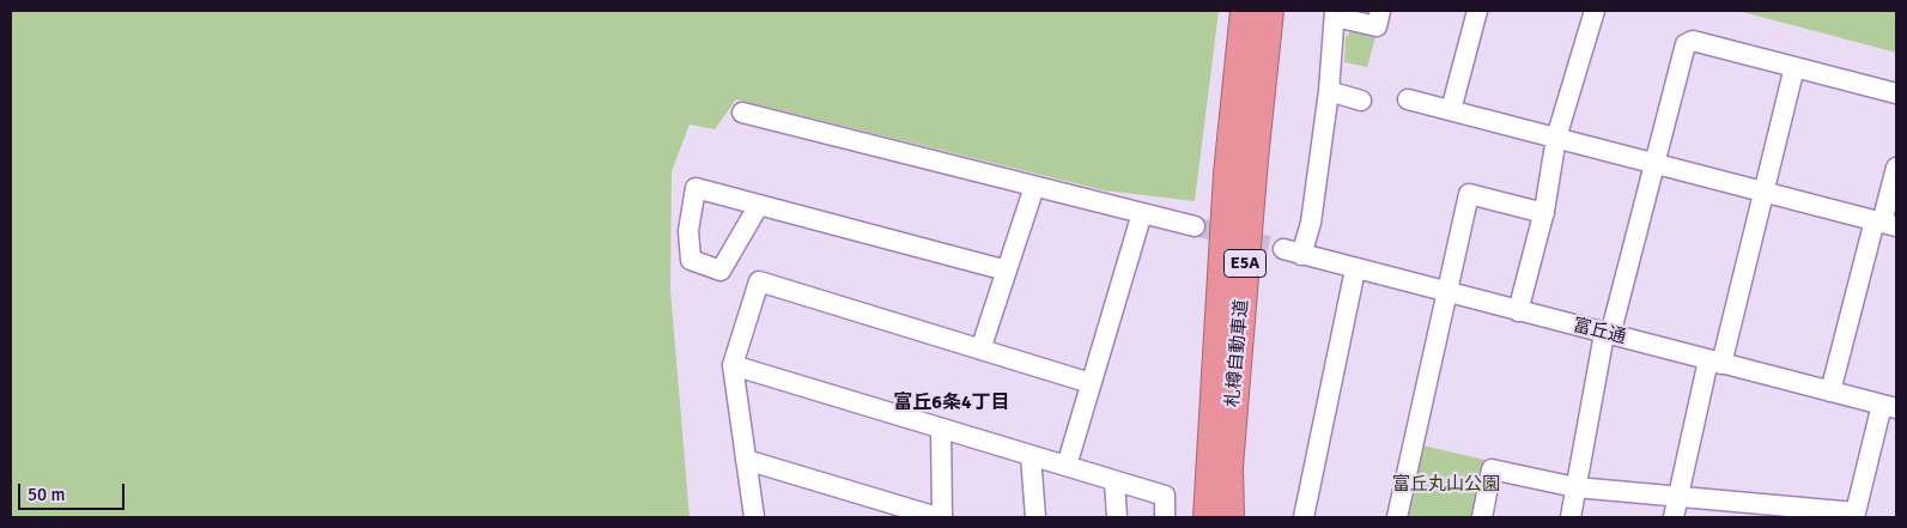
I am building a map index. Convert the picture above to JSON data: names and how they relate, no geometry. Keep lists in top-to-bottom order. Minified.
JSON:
{"streets":{"highway":["E5A","札樽自動車道"],"street":["富丘通"]},"districts":["富丘6条4丁目"],"parks":["富丘丸山公園"],"scale_bar":"50 m"}
